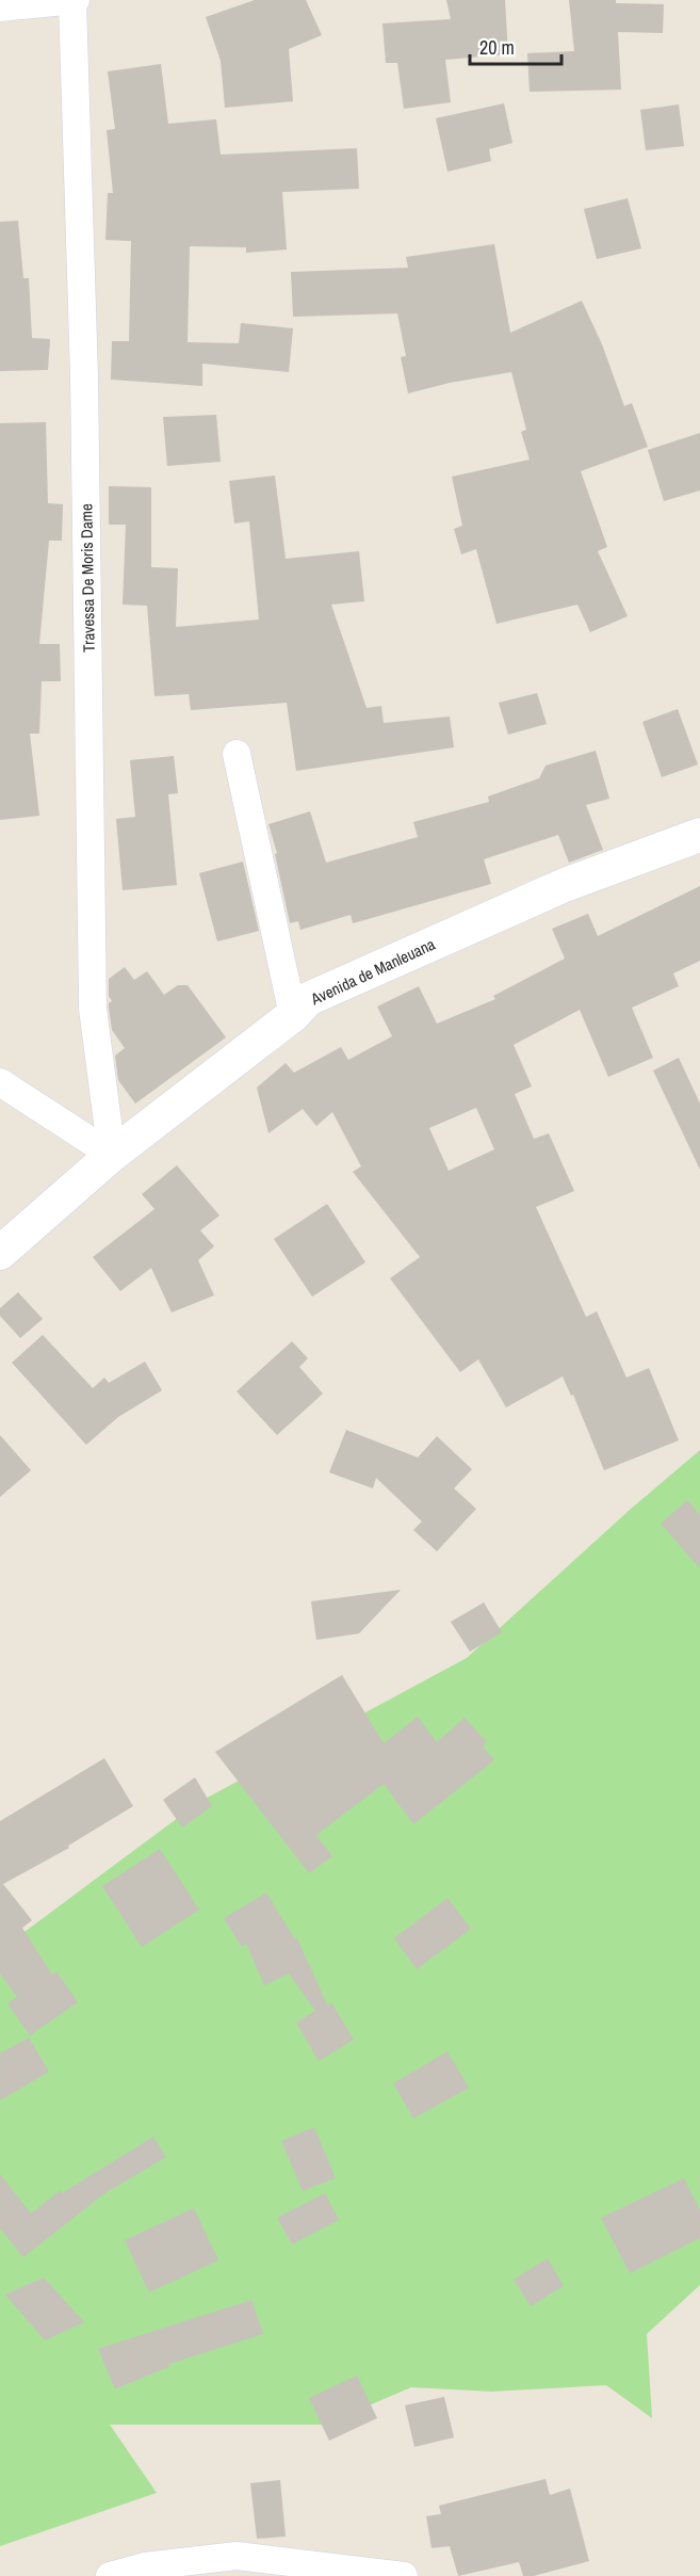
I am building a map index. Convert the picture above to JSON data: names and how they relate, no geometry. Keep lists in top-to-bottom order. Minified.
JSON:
{"streets":{"street":["Travessa De Moris Dame","Avenida de Manleuana"]},"crossings":[["Travessa De Moris Dame","Avenida de Manleuana"]],"scale_bar":"20 m"}
